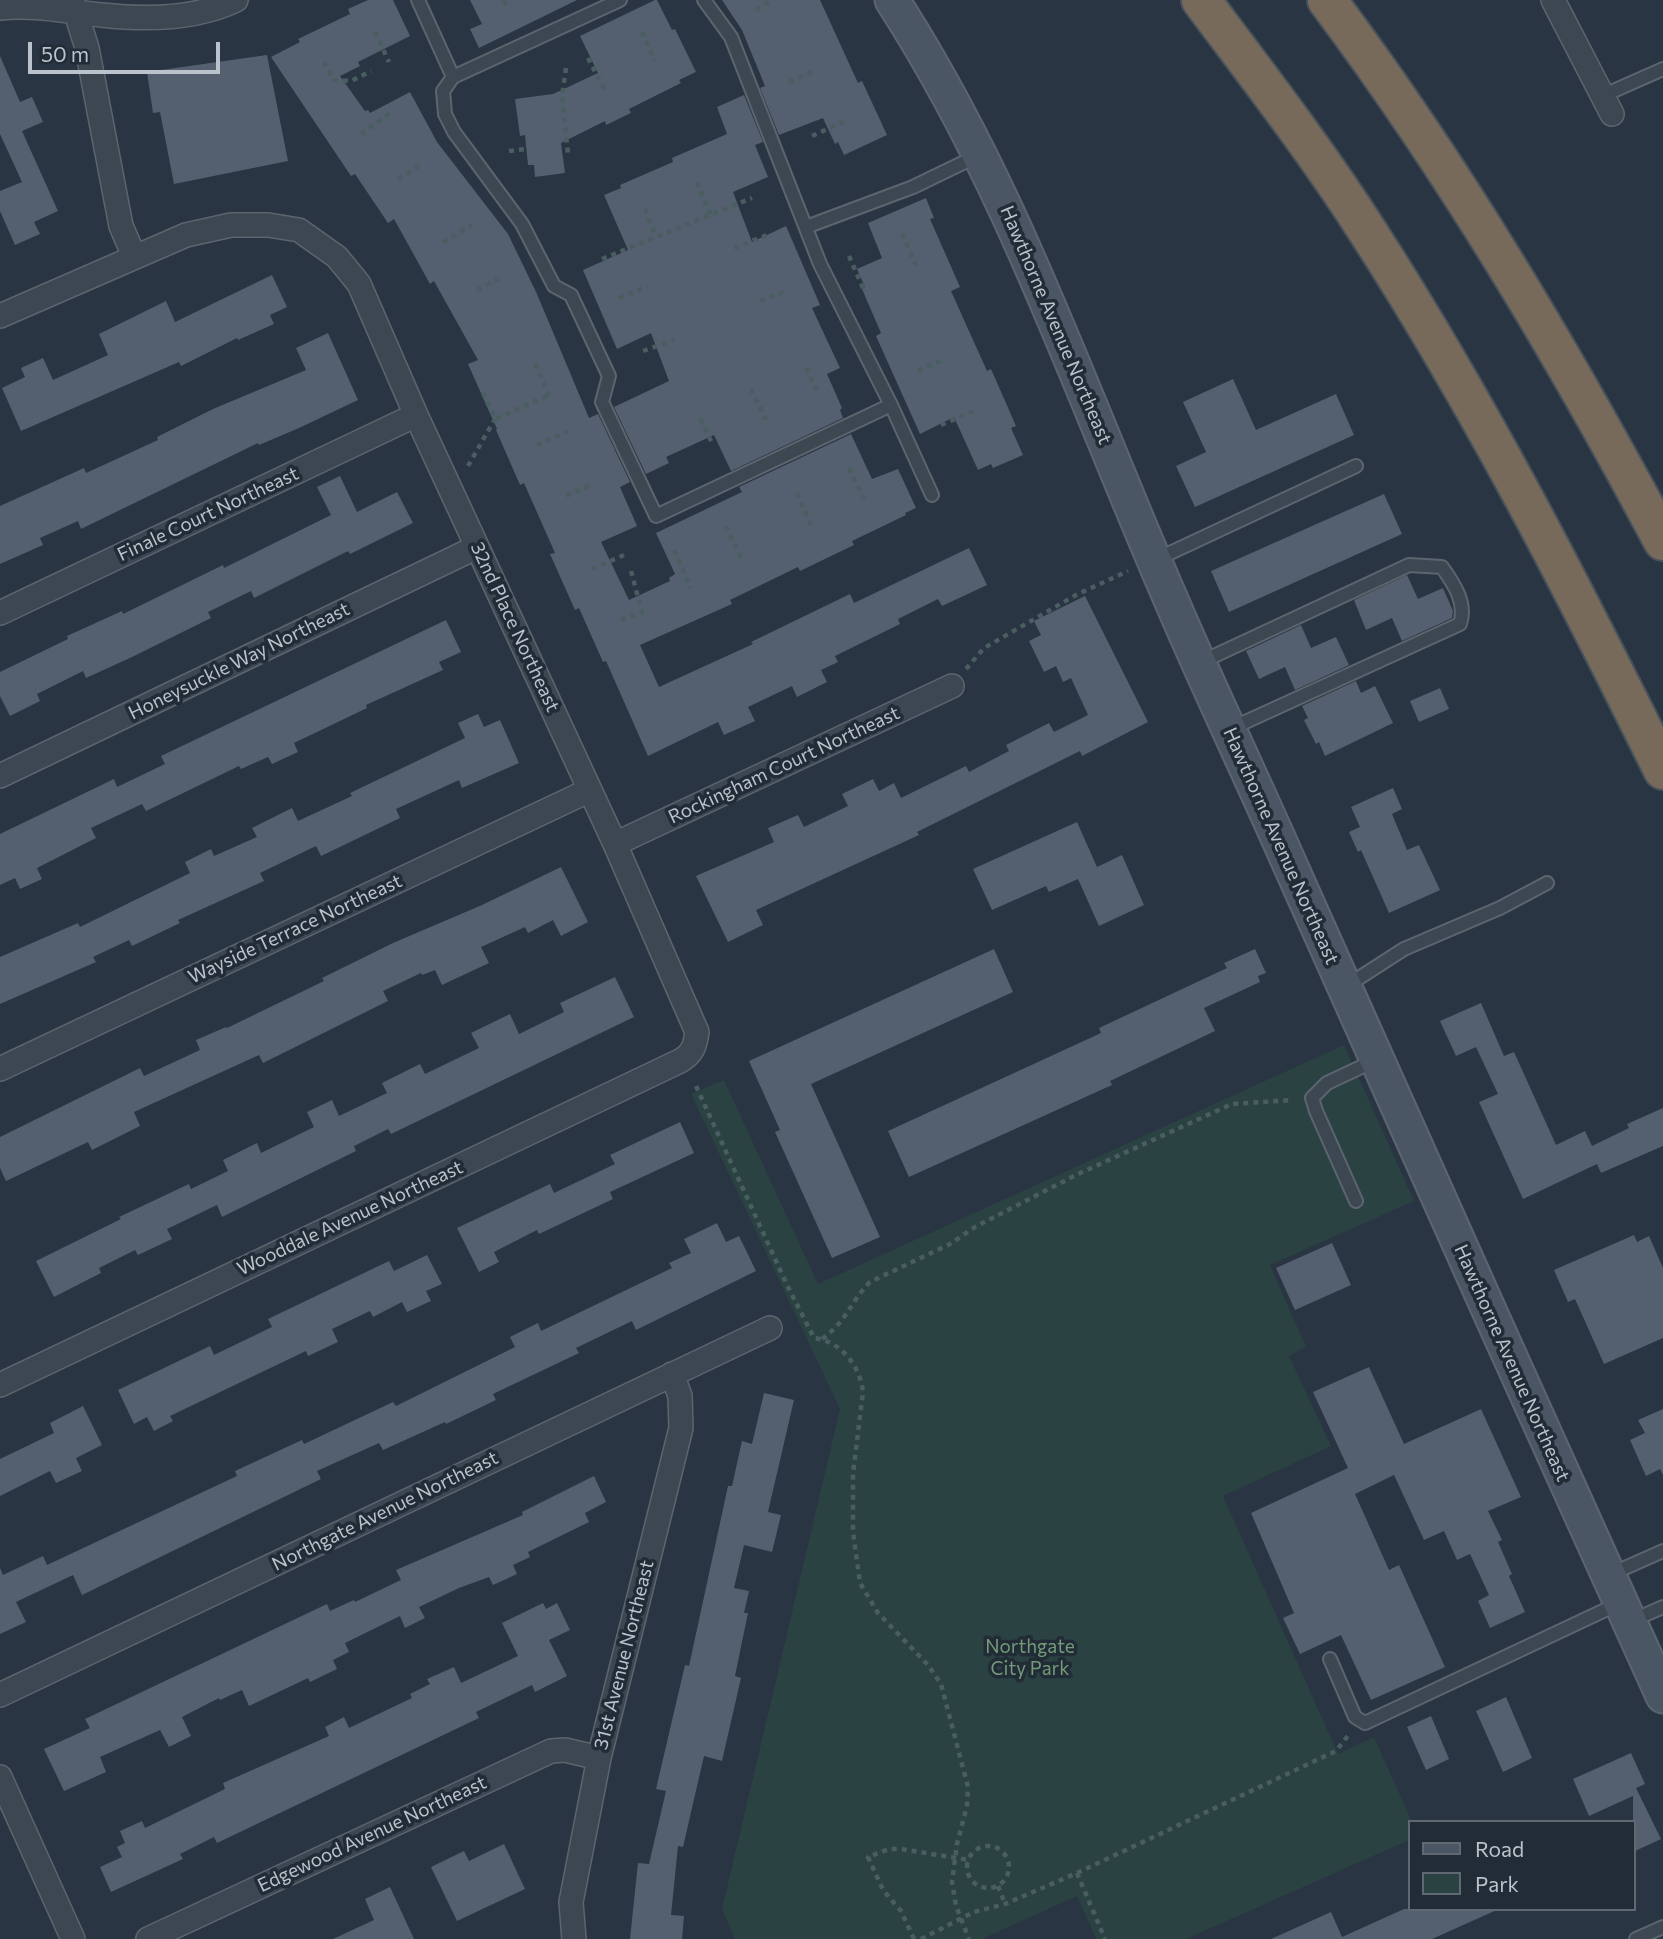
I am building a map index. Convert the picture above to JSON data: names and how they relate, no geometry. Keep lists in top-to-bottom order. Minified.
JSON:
{"streets":{"main road":["Hawthorne Avenue Northeast"],"street":["Finale Court Northeast","32nd Place Northeast","Honeysuckle Way Northeast","Rockingham Court Northeast","Wayside Terrace Northeast","Wooddale Avenue Northeast","Northgate Avenue Northeast","31st Avenue Northeast","Edgewood Avenue Northeast"]},"crossings":[["Finale Court Northeast","32nd Place Northeast"],["32nd Place Northeast","Honeysuckle Way Northeast"],["32nd Place Northeast","Rockingham Court Northeast"],["32nd Place Northeast","Wayside Terrace Northeast"],["32nd Place Northeast","Wooddale Avenue Northeast"],["Northgate Avenue Northeast","31st Avenue Northeast"],["31st Avenue Northeast","Edgewood Avenue Northeast"]],"parks":["Northgate City Park"],"legend":["Road","Park"],"scale_bar":"50 m"}
